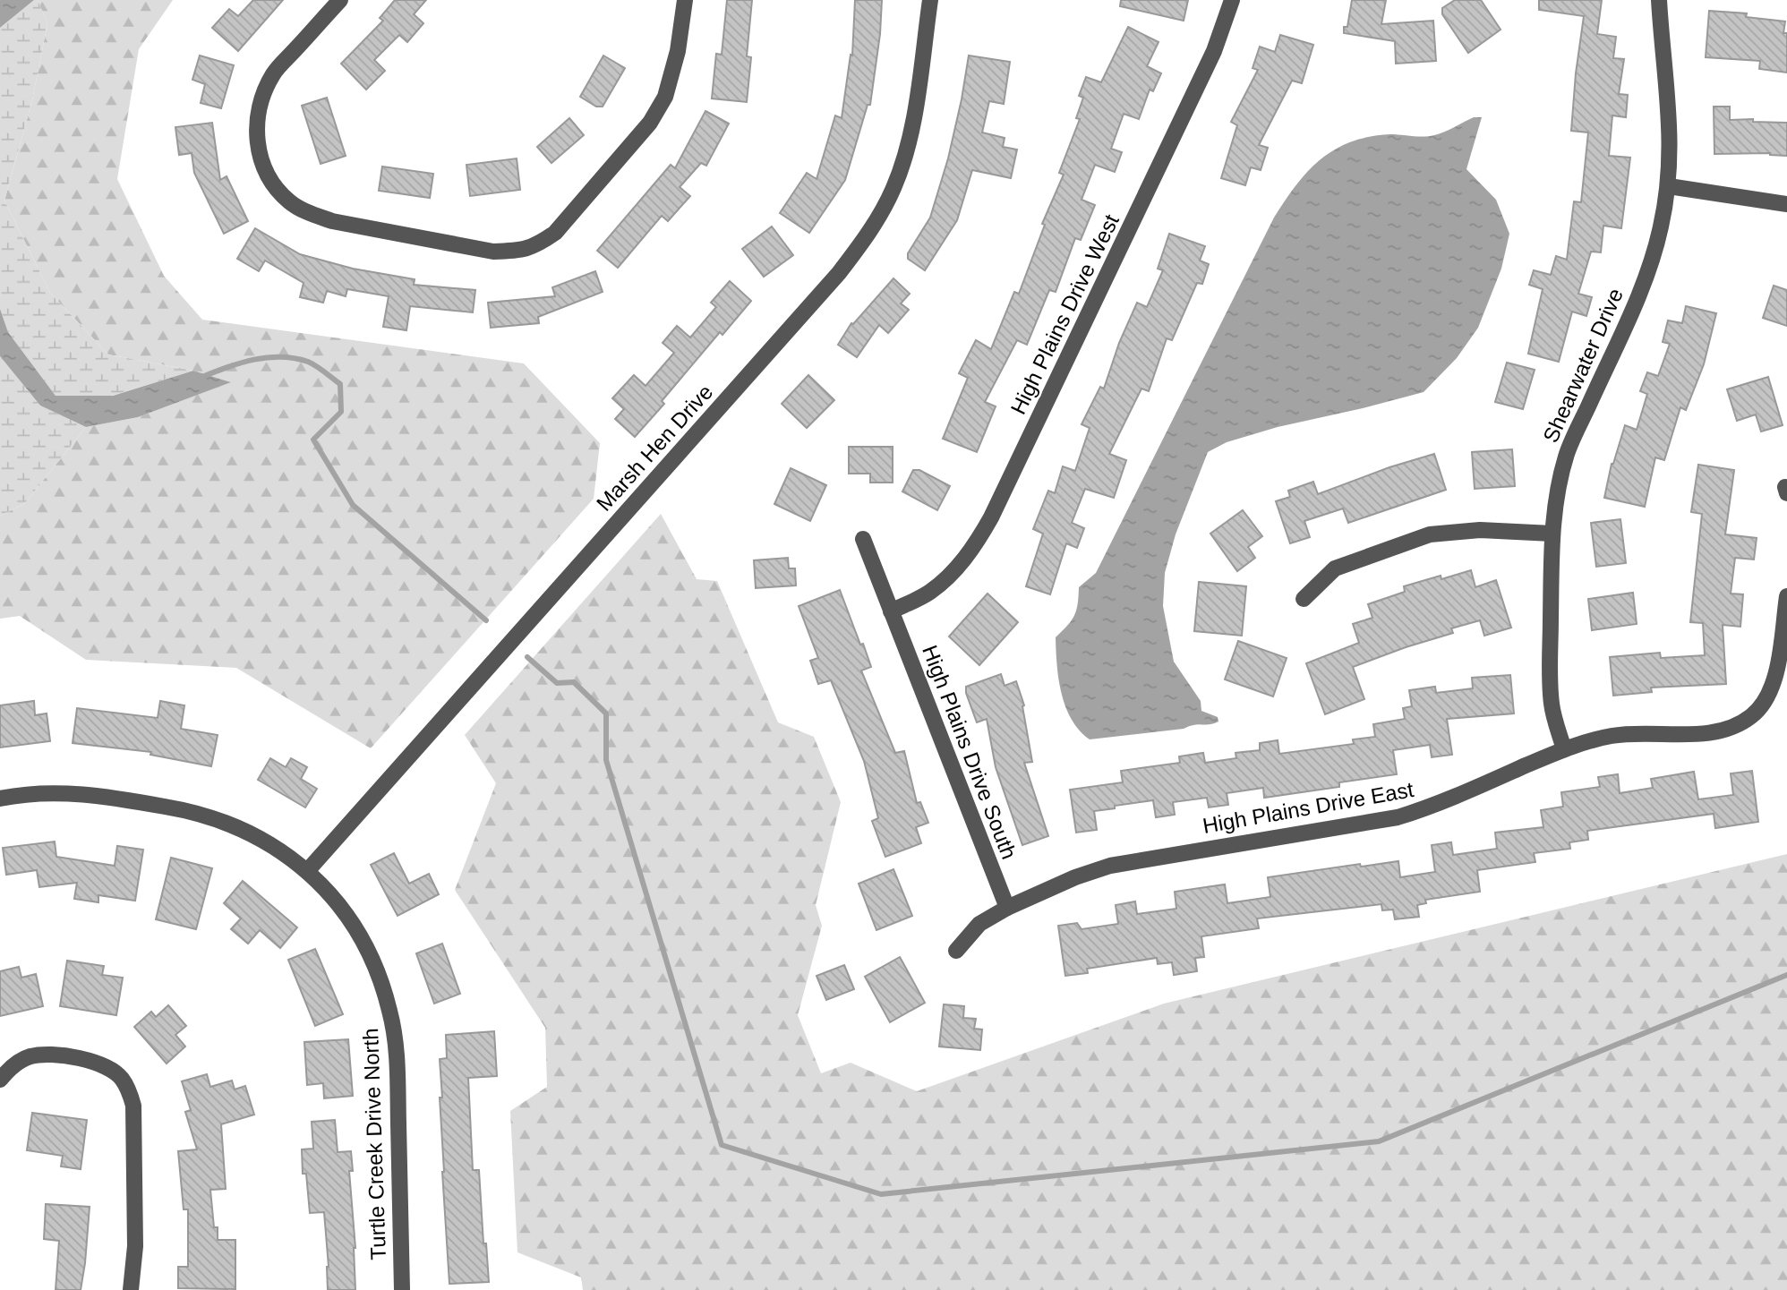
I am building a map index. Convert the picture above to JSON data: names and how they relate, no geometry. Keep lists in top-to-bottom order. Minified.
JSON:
{"streets":{"street":["High Plains Drive West","Shearwater Drive","Marsh Hen Drive","High Plains Drive South","High Plains Drive East","Turtle Creek Drive North"]},"crossings":[["High Plains Drive West","High Plains Drive South"],["Shearwater Drive","High Plains Drive East"],["Marsh Hen Drive","Turtle Creek Drive North"],["High Plains Drive South","High Plains Drive East"]]}
